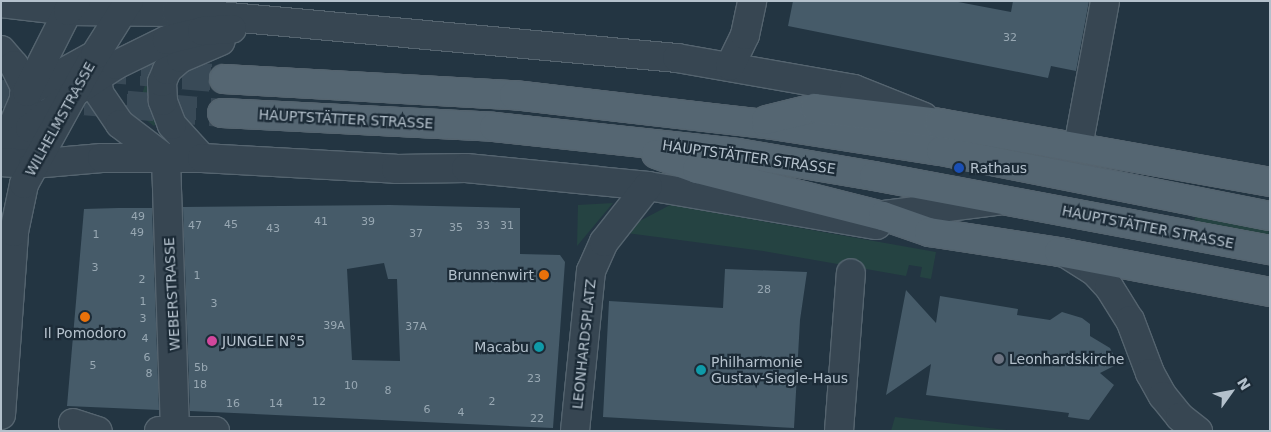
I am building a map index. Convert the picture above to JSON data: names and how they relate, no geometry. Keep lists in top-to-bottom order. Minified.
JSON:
{"streets":{"main road":["HAUPTSTÄTTER STRASSE"],"street":["WILHELMSTRASSE","WEBERSTRASSE","LEONHARDSPLATZ"]},"places":["Rathaus","Brunnenwirt","Il Pomodoro","JUNGLE N°5","Macabu","Leonhardskirche","Philharmonie Gustav-Siegle-Haus"],"house_numbers":["32","49","41","39","45","47","33","31","35","43","49","37","1","3","1","2","28","1","3","3","39A","37A","4","6","5","5b","8","23","18","10","8","12","2","16","14","6","4","22"],"north":"top right"}
